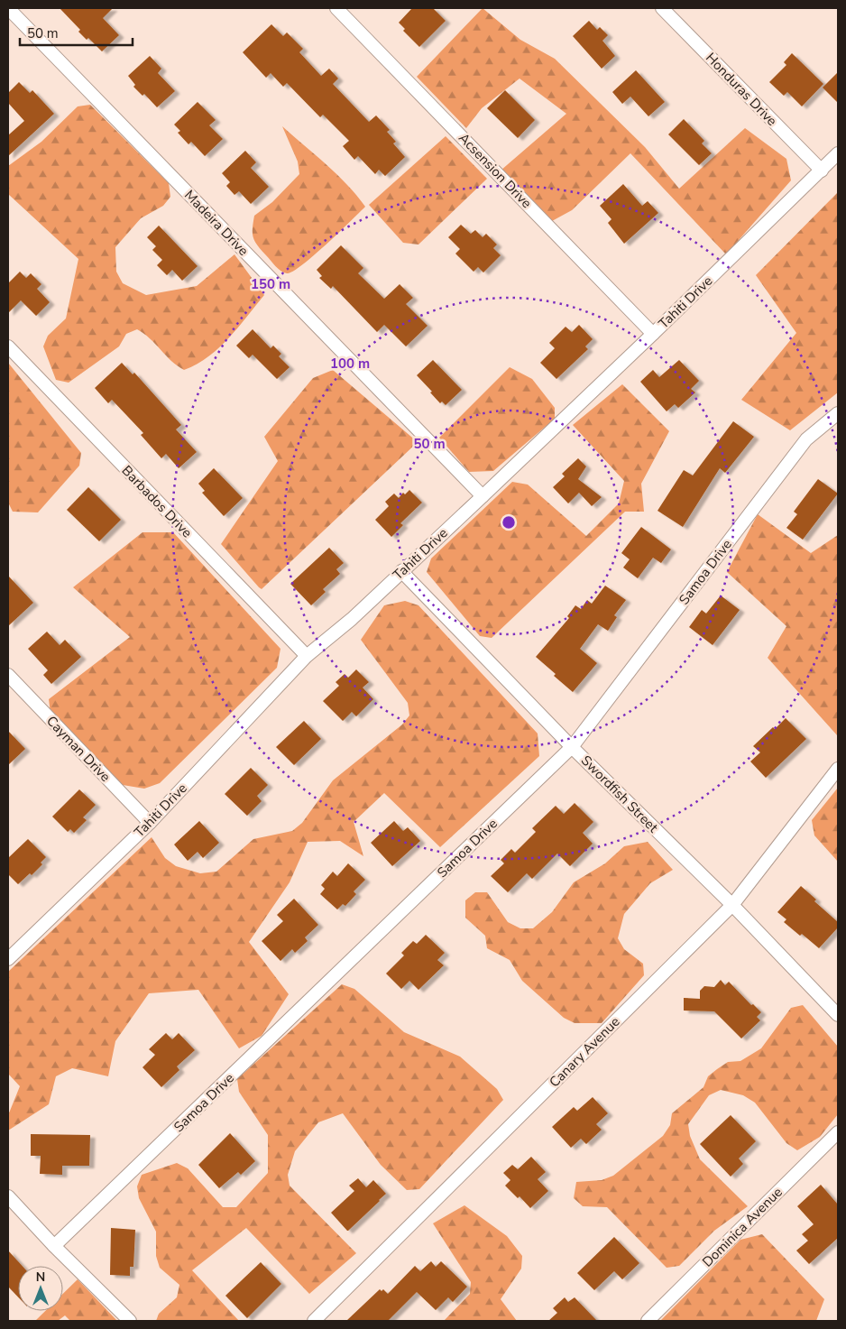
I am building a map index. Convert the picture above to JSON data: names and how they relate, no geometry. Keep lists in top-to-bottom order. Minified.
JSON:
{"streets":{"street":["Honduras Drive","Acsension Drive","Madeira Drive","Tahiti Drive","Barbados Drive","Samoa Drive","Cayman Drive","Swordfish Street","Canary Avenue","Dominica Avenue"]},"crossings":[["Honduras Drive","Tahiti Drive"],["Acsension Drive","Tahiti Drive"],["Madeira Drive","Tahiti Drive"],["Tahiti Drive","Barbados Drive"],["Tahiti Drive","Cayman Drive"],["Tahiti Drive","Swordfish Street"],["Samoa Drive","Swordfish Street"],["Swordfish Street","Canary Avenue"]],"scale_bar":"50 m","north":"top","rings":["150 m","100 m","50 m"]}
